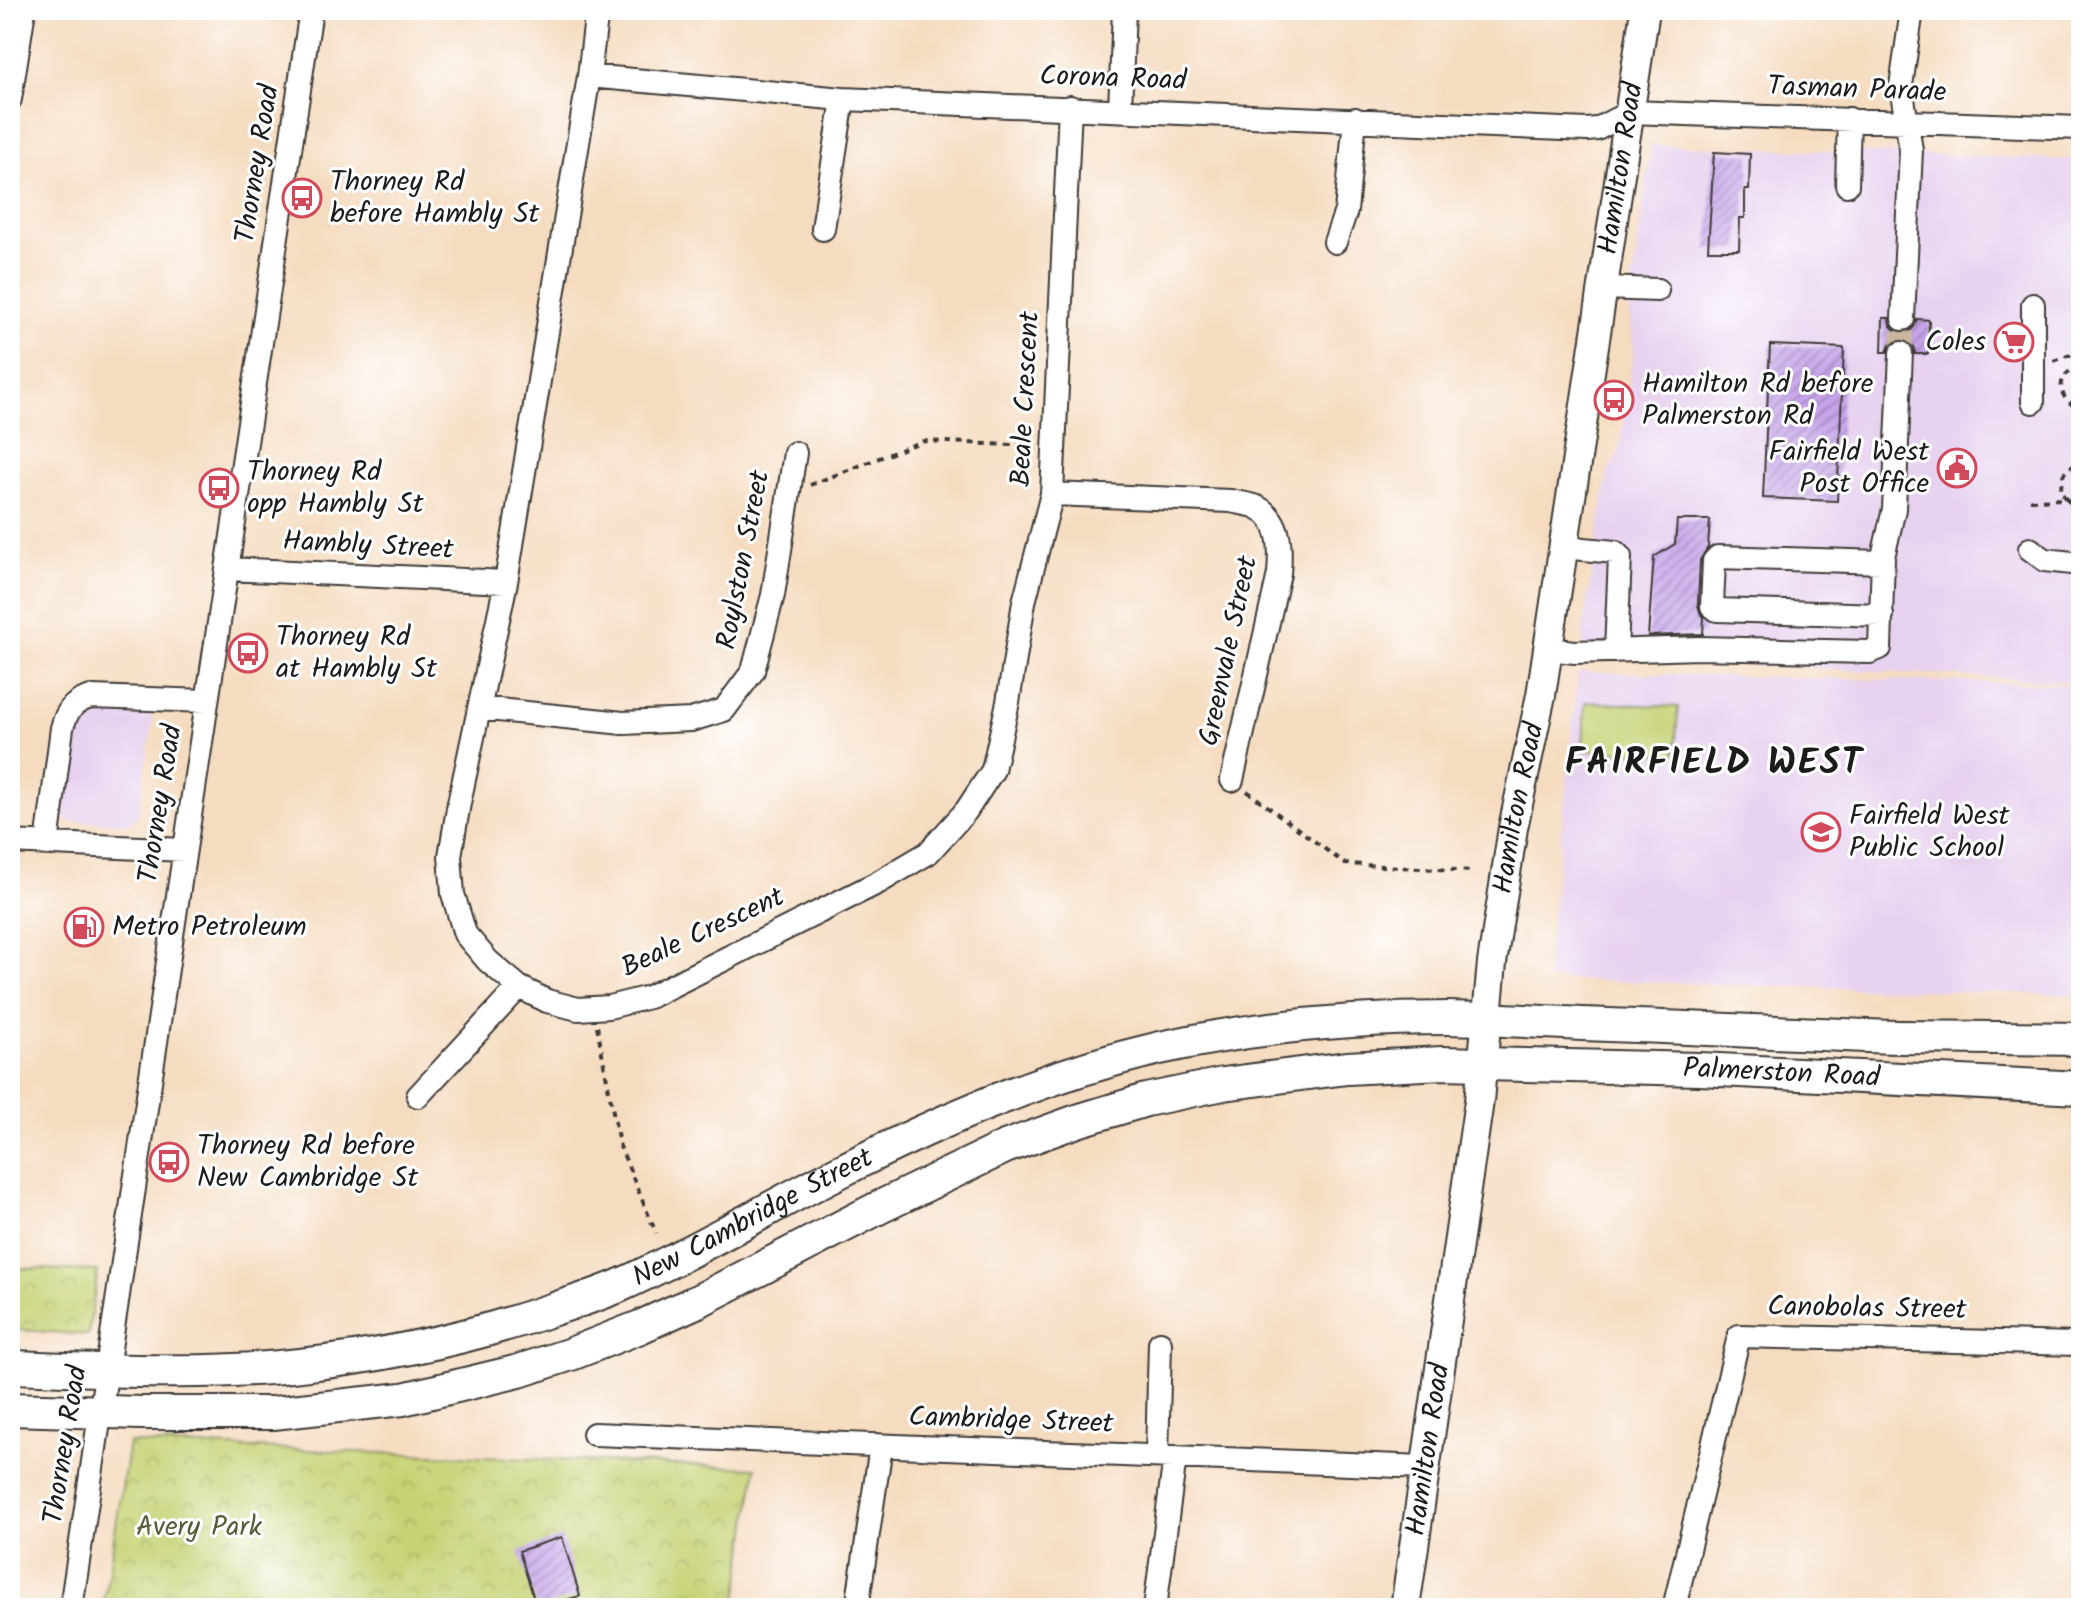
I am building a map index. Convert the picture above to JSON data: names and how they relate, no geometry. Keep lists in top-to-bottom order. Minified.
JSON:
{"streets":{"highway":["Palmerston Road","New Cambridge Street"],"main road":["Hamilton Road"],"street":["Corona Road","Tasman Parade","Thorney Road","Beale Crescent","Hambly Street","Roylston Street","Greenvale Street","Canobolas Street","Cambridge Street"]},"crossings":[["Corona Road","Tasman Parade"],["Corona Road","Hamilton Road"],["Corona Road","Beale Crescent"],["Tasman Parade","Hamilton Road"],["Thorney Road","Hambly Street"],["Thorney Road","New Cambridge Street"],["Hamilton Road","Palmerston Road"],["Hamilton Road","New Cambridge Street"],["Hamilton Road","Cambridge Street"],["Beale Crescent","Hambly Street"],["Beale Crescent","Roylston Street"],["Beale Crescent","Greenvale Street"],["Palmerston Road","New Cambridge Street"]],"districts":["FAIRFIELD WEST"],"parks":["Avery Park"],"places":{"bus stop":["Thorney Rd before Hambly St","Hamilton Rd before Palmerston Rd","Thorney Rd opp Hambly St","Thorney Rd at Hambly St","Thorney Rd before New Cambridge St"],"supermarket":["Coles"],"public building":["Fairfield West Post Office"],"school or university":["Fairfield West Public School"],"fuel station":["Metro Petroleum"]}}
